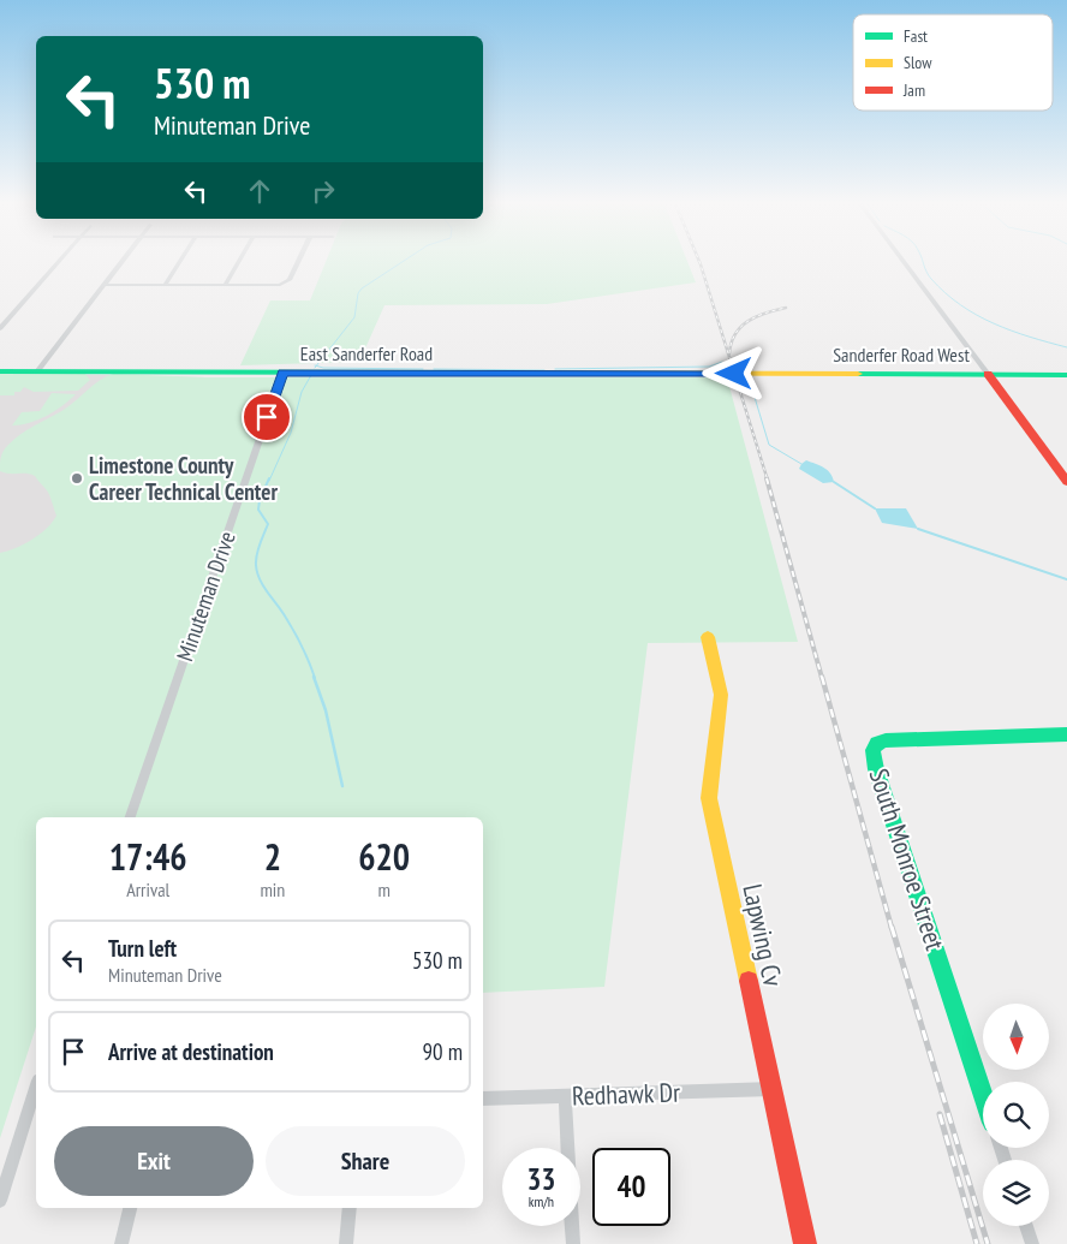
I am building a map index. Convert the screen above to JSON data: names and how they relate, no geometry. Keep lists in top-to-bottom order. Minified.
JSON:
{"streets":{"street":["East Sanderfer Road","Sanderfer Road West","Minuteman Drive","South Monroe Street","Lapwing Cv","Redhawk Dr"]},"crossings":[["East Sanderfer Road","Sanderfer Road West"],["East Sanderfer Road","Minuteman Drive"],["Lapwing Cv","Redhawk Dr"]],"places":["Limestone County Career Technical Center"],"legend":["Fast","Slow","Jam"],"north":"bottom","page":{"turn":["530 m","Minuteman Drive"],"eta":["17:46","Arrival","2","min","620","m"],"list":[{"name":"Turn left","note":"Minuteman Drive","value":"530 m"},{"name":"Arrive at destination","value":"90 m"}],"buttons":["Exit","Share"],"speed":"33 km/h","limit":"40"}}
